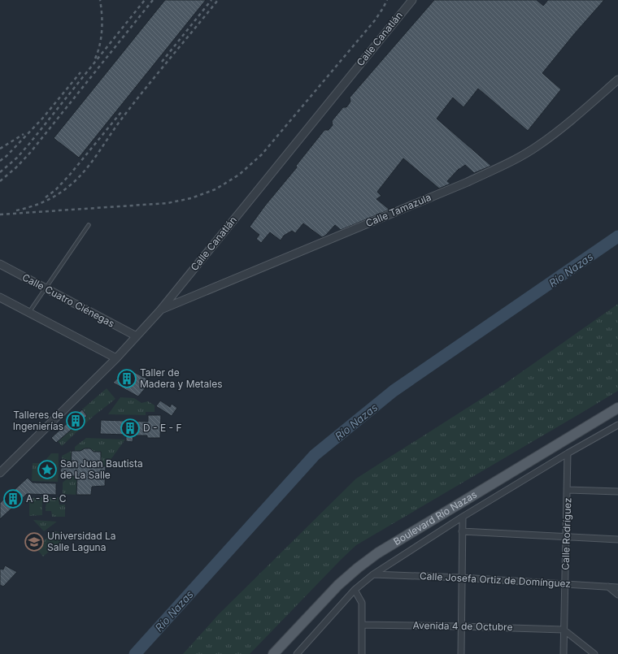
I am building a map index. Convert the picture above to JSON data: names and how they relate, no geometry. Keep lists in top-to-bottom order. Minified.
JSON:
{"streets":{"main road":["Boulevard Río Nazas"],"street":["Calle Canatlán","Calle Tamazula","Calle Cuatro Ciénegas","Calle Rodríguez","Calle Josefa Ortiz de Domínguez","Avenida 4 de Octubre"]},"crossings":[["Calle Canatlán","Calle Tamazula"],["Calle Canatlán","Calle Cuatro Ciénegas"],["Boulevard Río Nazas","Calle Rodríguez"],["Boulevard Río Nazas","Calle Josefa Ortiz de Domínguez"],["Calle Rodríguez","Calle Josefa Ortiz de Domínguez"],["Calle Rodríguez","Avenida 4 de Octubre"]],"water":["Río Nazas"],"places":{"building":["Taller de Madera y Metales","Talleres de Ingenierías","D - E - F","A - B - C"],"place":["San Juan Bautista de La Salle"],"school or university":["Universidad La Salle Laguna"]}}
